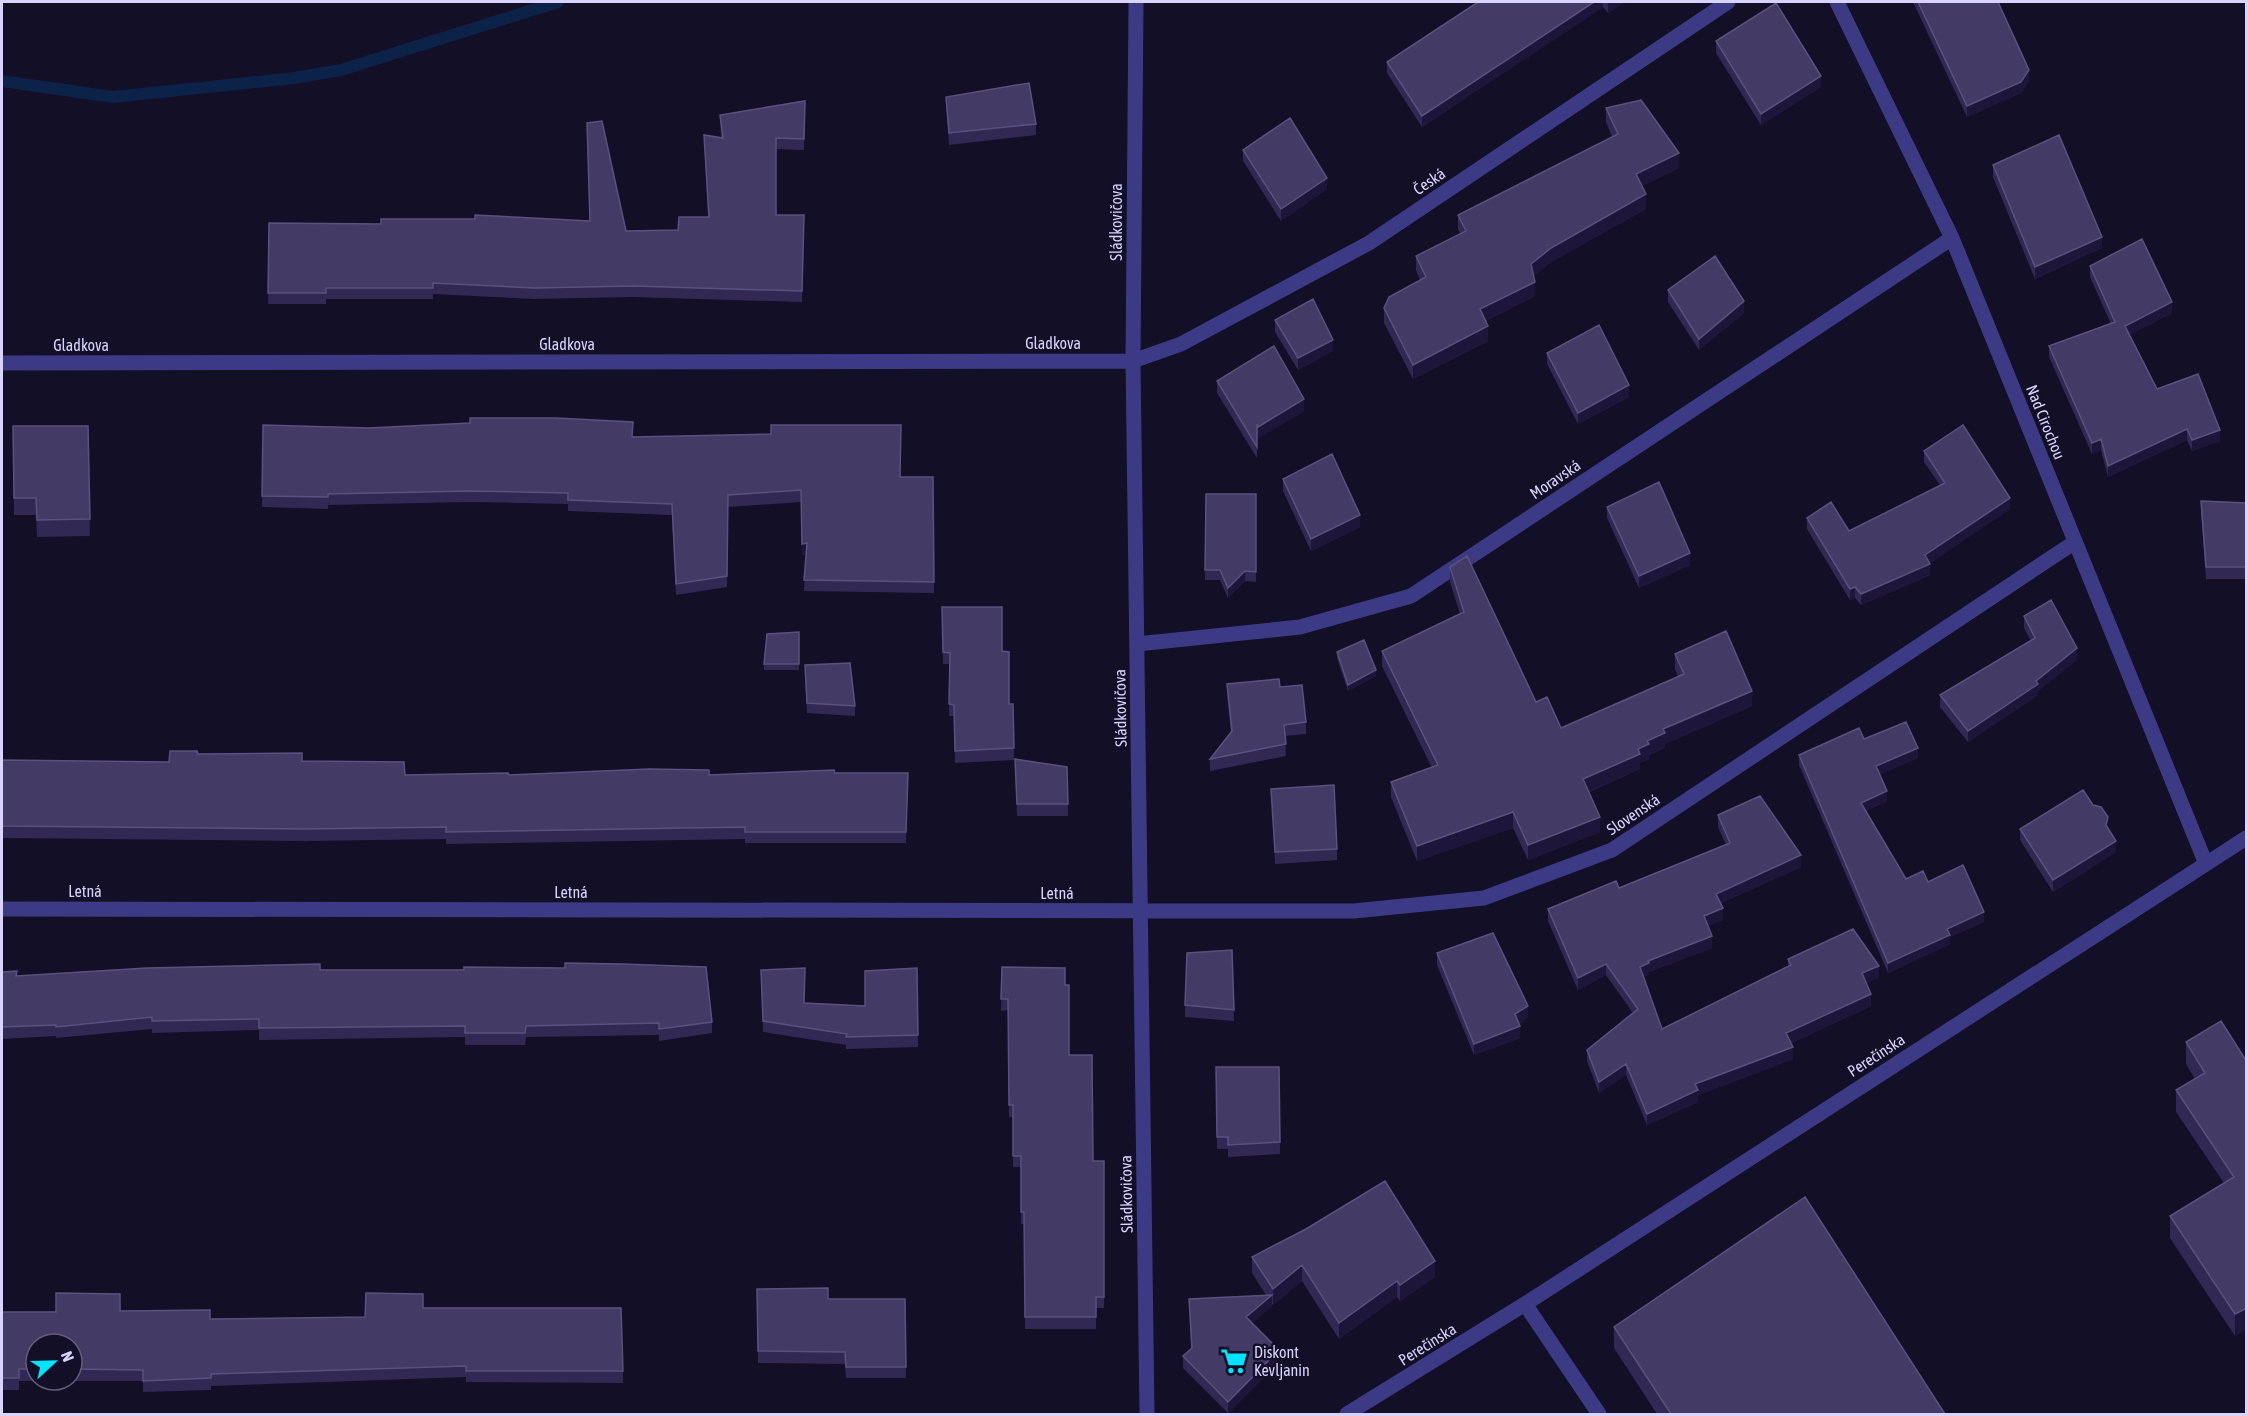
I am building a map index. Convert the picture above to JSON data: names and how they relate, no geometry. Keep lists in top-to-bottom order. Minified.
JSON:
{"streets":{"street":["Česká","Sládkovičova","Gladkova","Nad Cirochou","Moravská","Slovenská","Letná","Perečínska"]},"crossings":[["Česká","Sládkovičova"],["Česká","Gladkova"],["Sládkovičova","Gladkova"],["Sládkovičova","Moravská"],["Sládkovičova","Slovenská"],["Sládkovičova","Letná"],["Nad Cirochou","Moravská"],["Nad Cirochou","Slovenská"],["Nad Cirochou","Perečínska"],["Slovenská","Letná"]],"places":{"supermarket":["Diskont Kevljanin"]},"north":"right"}
